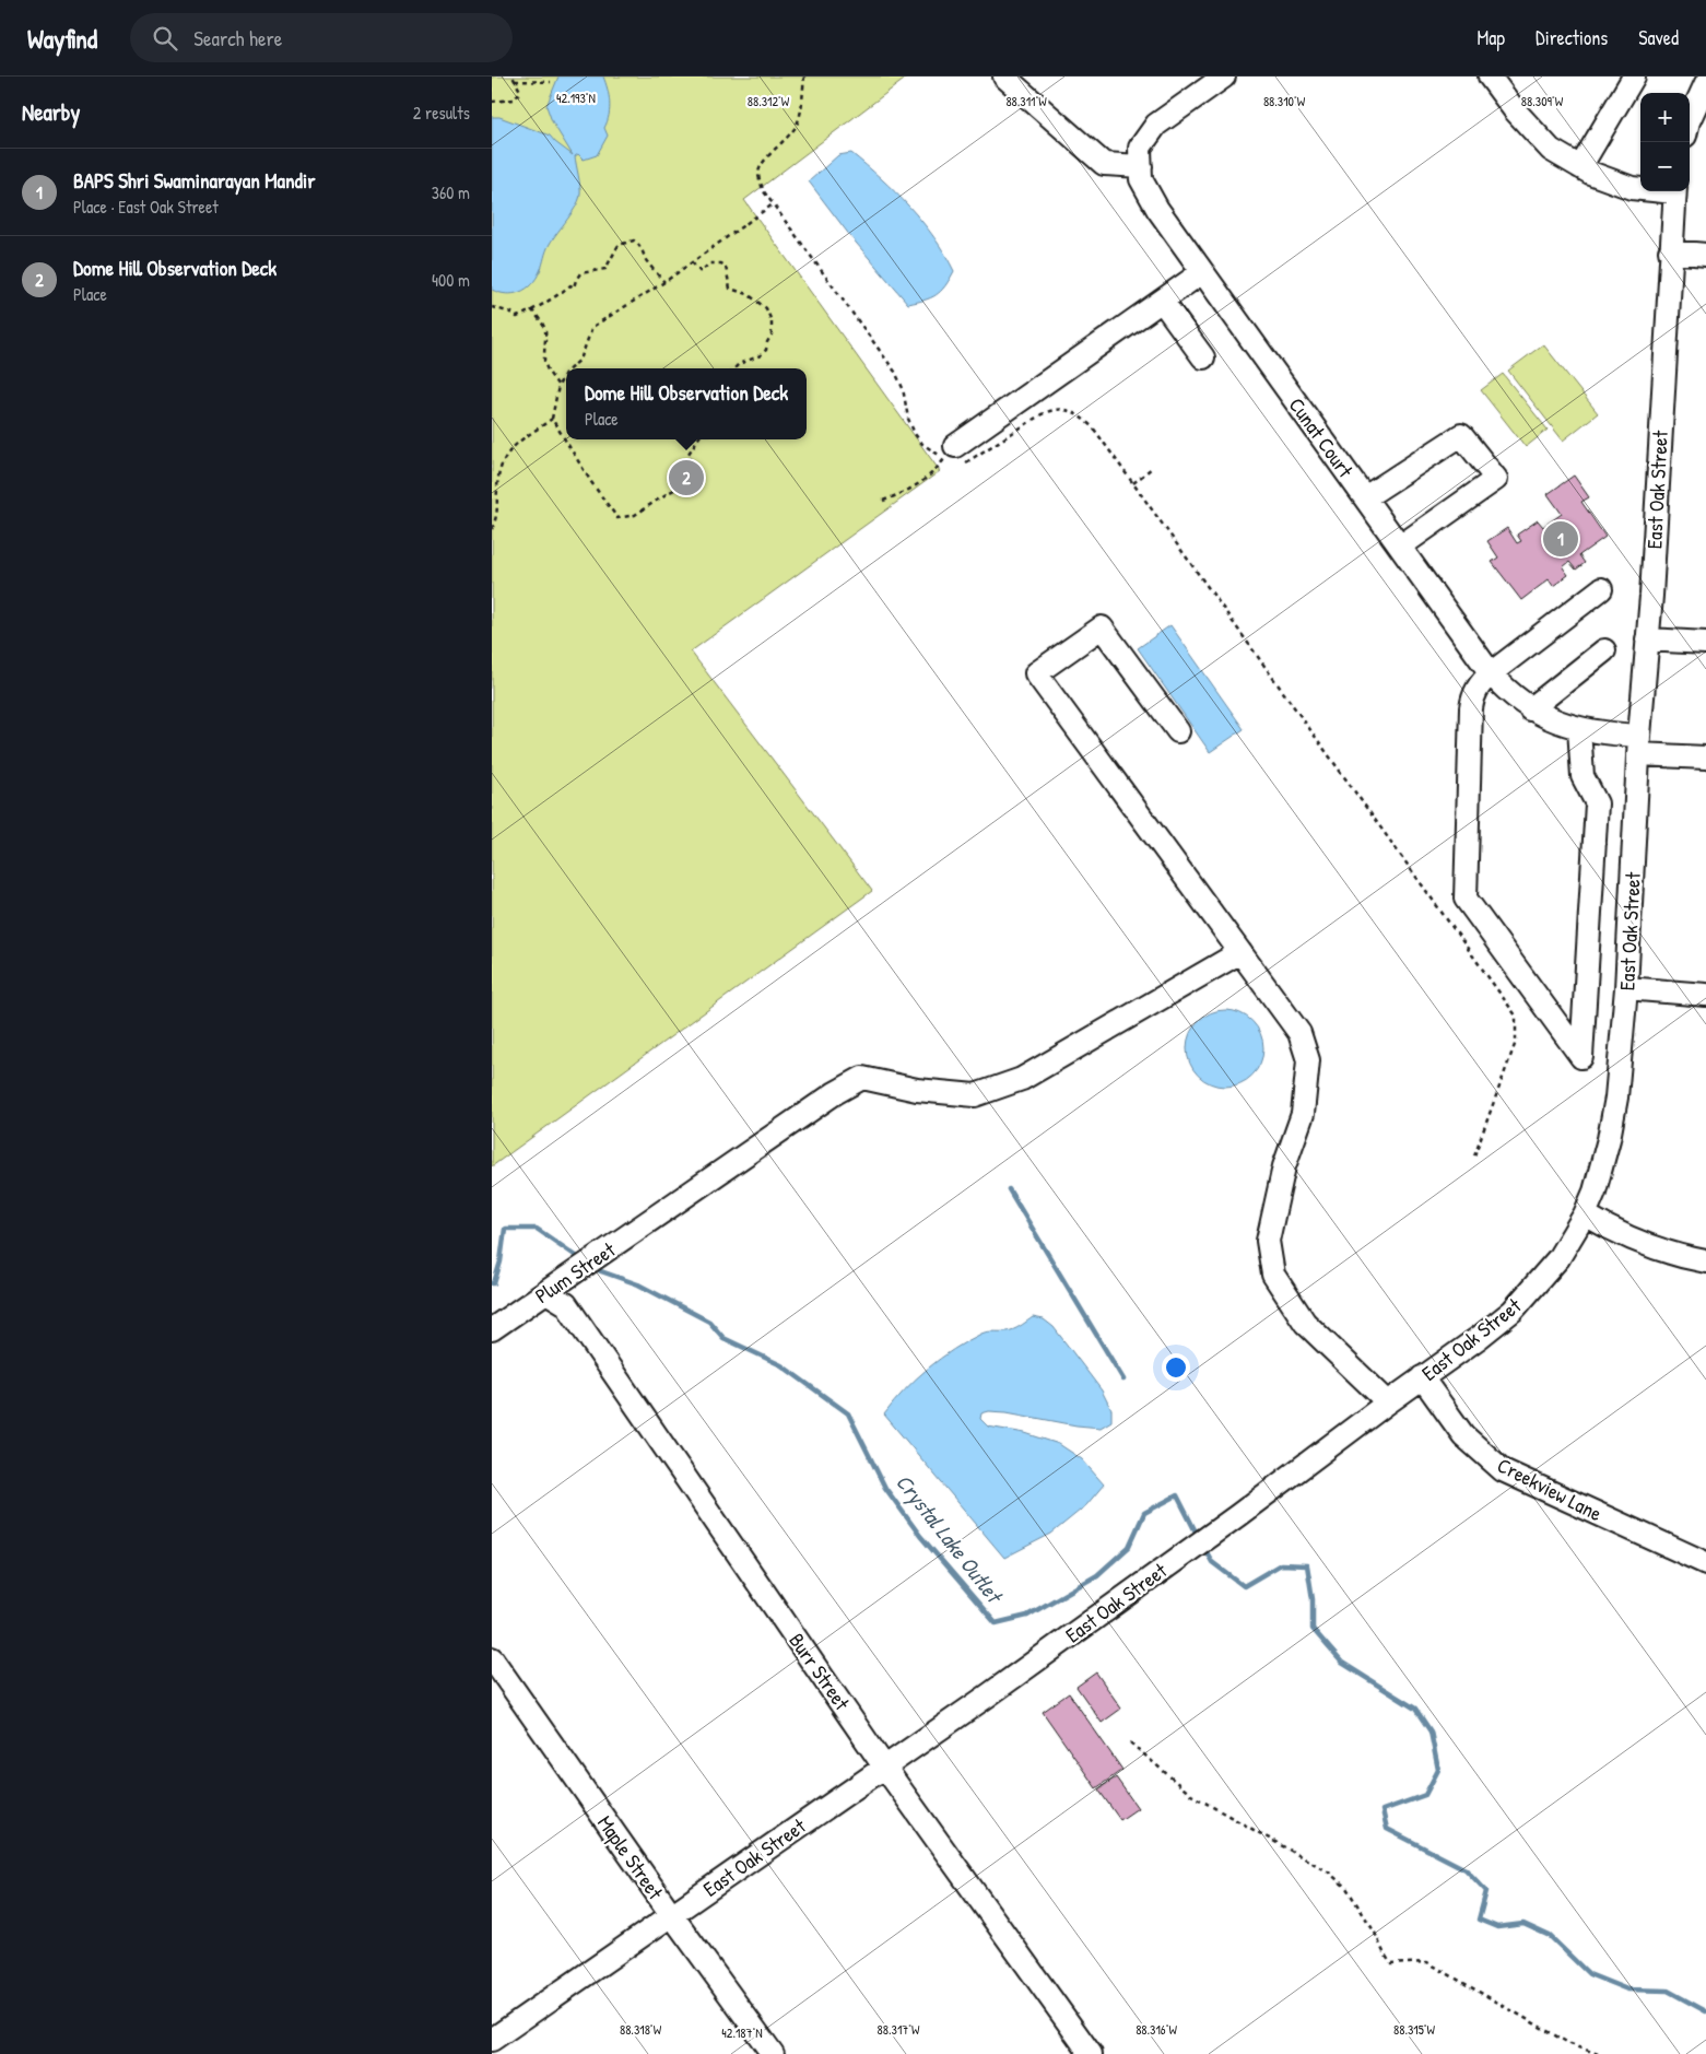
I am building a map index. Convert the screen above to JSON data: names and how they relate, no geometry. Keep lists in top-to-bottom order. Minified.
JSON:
{"streets":{"street":["Cunat Court","East Oak Street","Plum Street","Creekview Lane","Burr Street","Maple Street"]},"crossings":[["Cunat Court","East Oak Street"],["East Oak Street","Creekview Lane"],["East Oak Street","Burr Street"],["East Oak Street","Maple Street"],["Plum Street","Burr Street"]],"water":["Crystal Lake Outlet"],"page":{"header":"Wayfind","search":"Search here","nav":["Map","Directions","Saved"],"heading":["Nearby","2 results"],"map_buttons":["+","−"],"list":[{"mark":"1","name":"BAPS Shri Swaminarayan Mandir","note":"Place · East Oak Street","value":"360 m"},{"mark":"2","name":"Dome Hill Observation Deck","note":"Place","value":"400 m"}],"popup":["Dome Hill Observation Deck","Place"],"pins":["2","1"]},"coordinates":["42.193°N","88.312°W","88.311°W","88.310°W","88.309°W","88.318°W","88.317°W","88.316°W","88.315°W","42.187°N"]}
